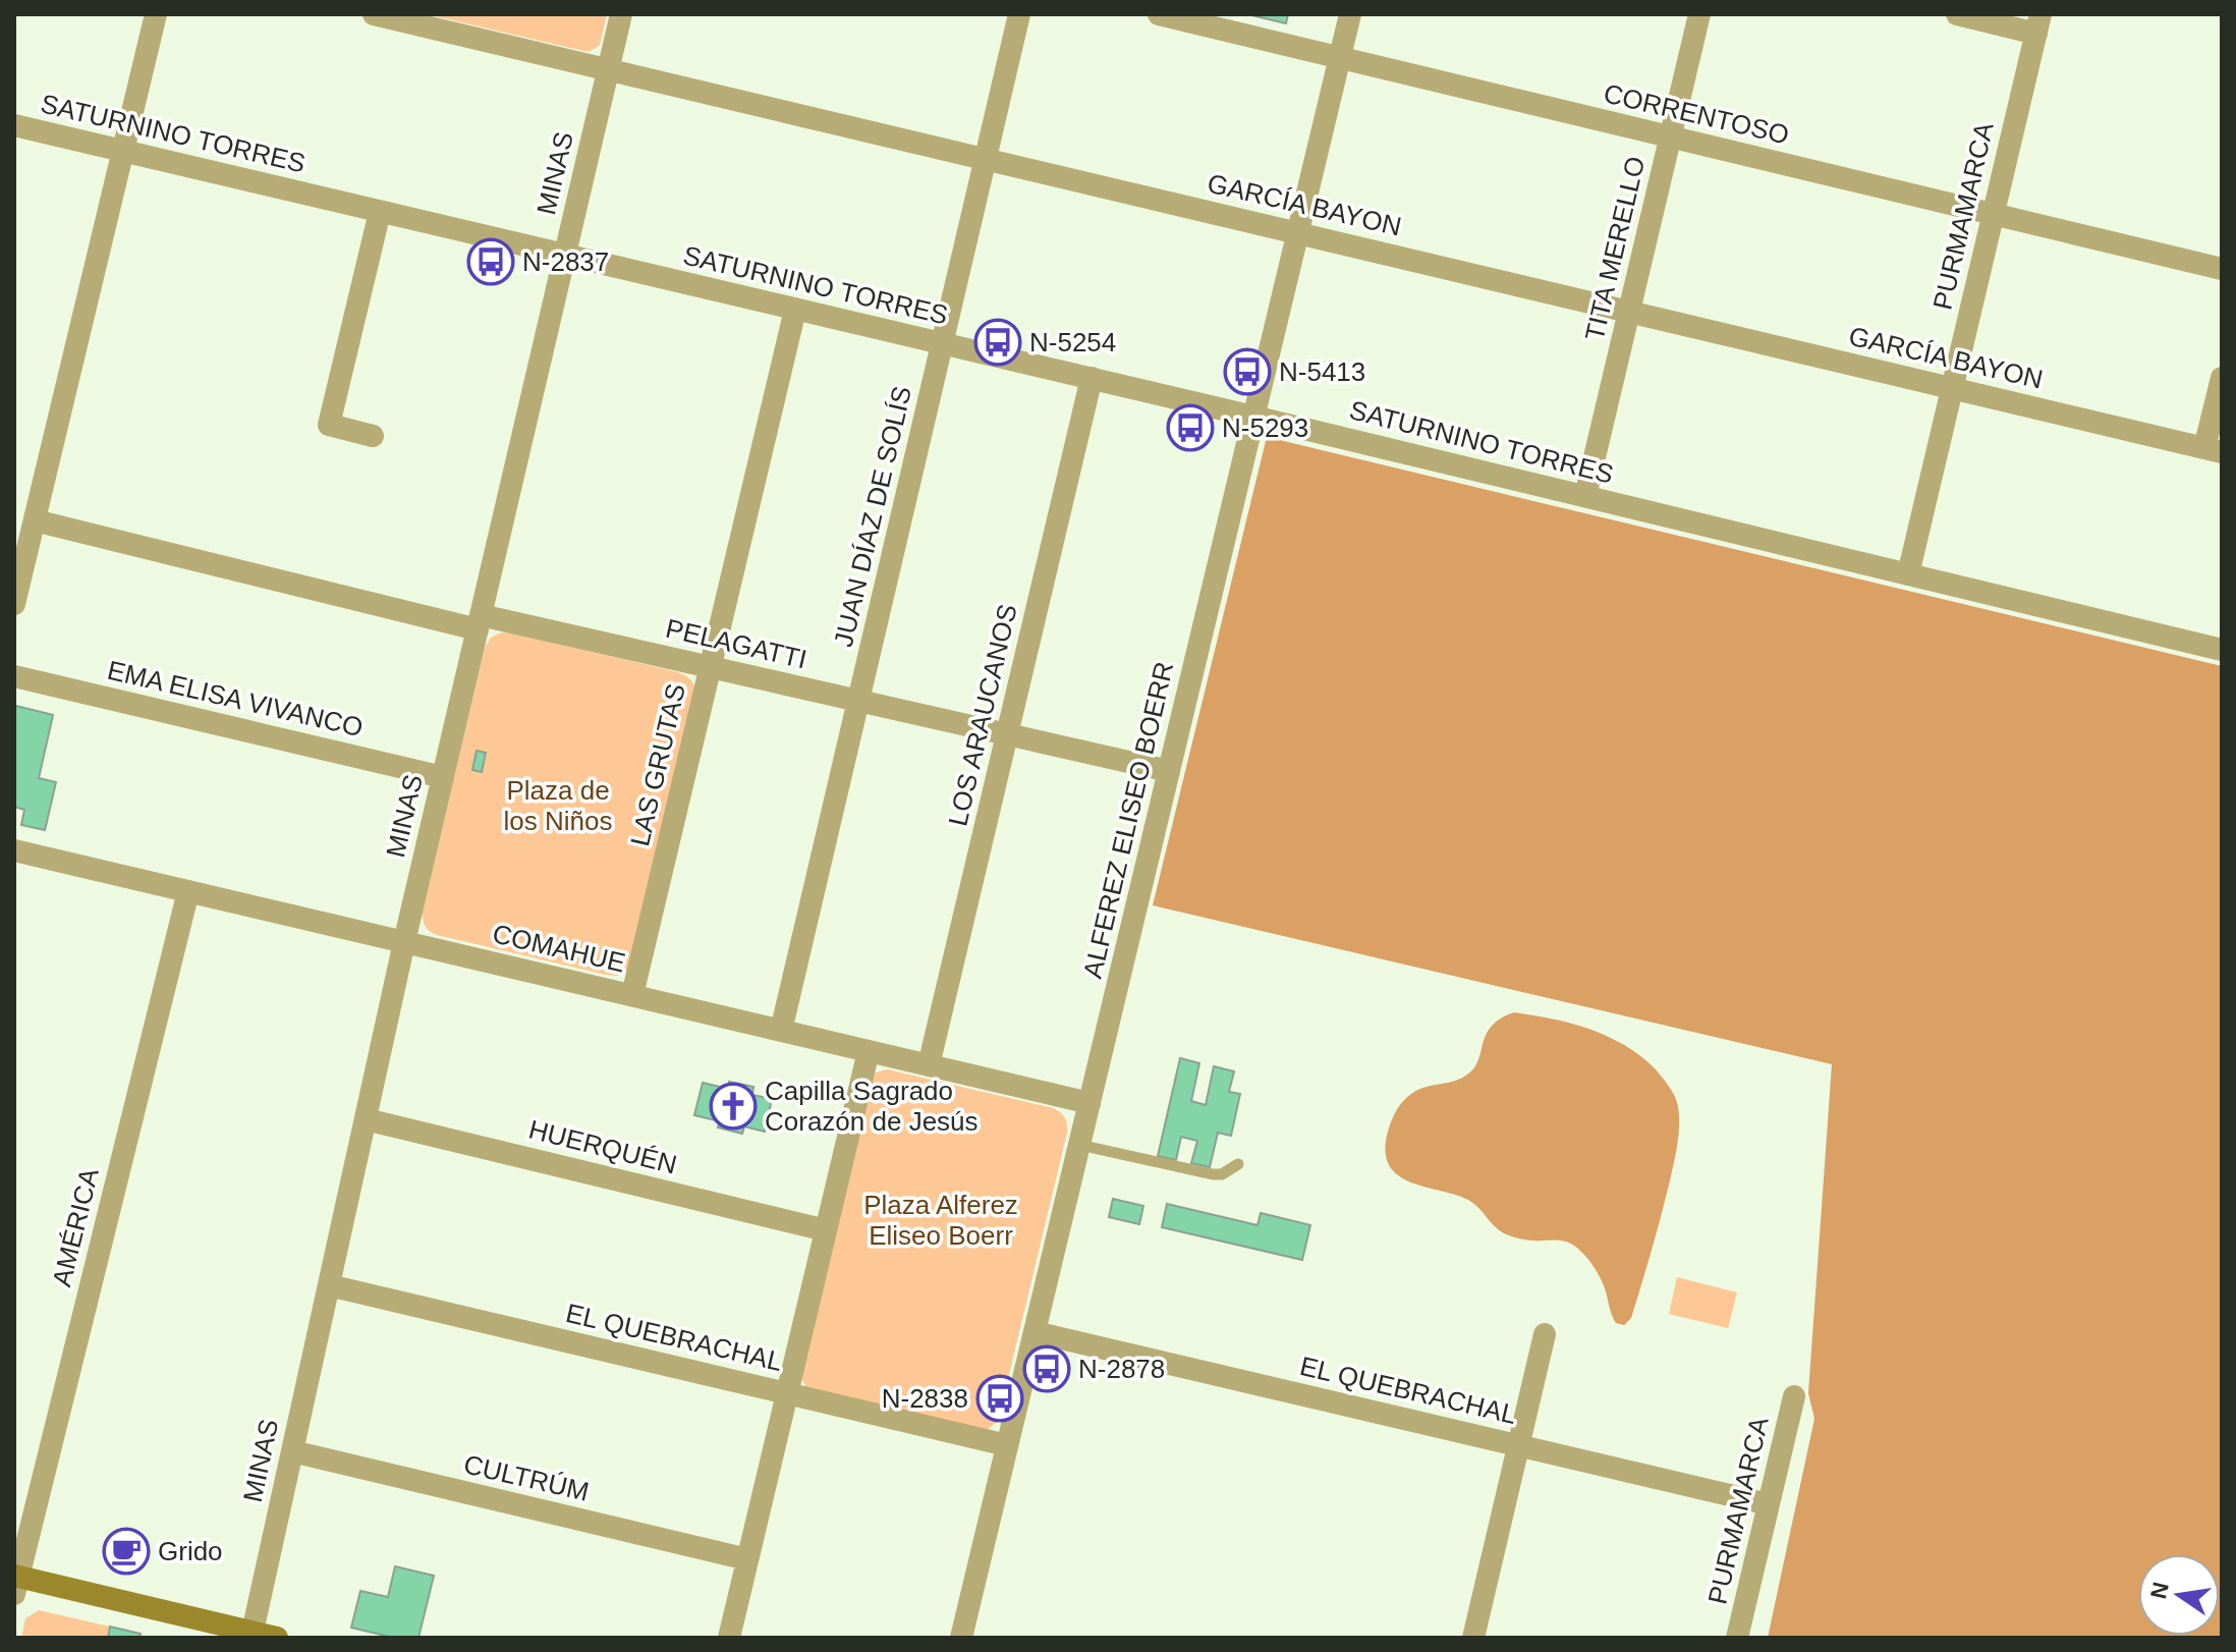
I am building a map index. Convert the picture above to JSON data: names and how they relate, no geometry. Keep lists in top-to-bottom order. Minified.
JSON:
{"streets":{"street":["CORRENTOSO","SATURNINO TORRES","MINAS","GARCÍA BAYON","PURMAMARCA","TITA MERELLO","JUAN DÍAZ DE SOLÍS","PELAGATTI","EMA ELISA VIVANCO","LOS ARAUCANOS","LAS GRUTAS","ALFEREZ ELISEO BOERR","COMAHUE","HUERQUÉN","AMÉRICA","EL QUEBRACHAL","CULTRÚM"]},"crossings":[["CORRENTOSO","PURMAMARCA"],["CORRENTOSO","TITA MERELLO"],["CORRENTOSO","ALFEREZ ELISEO BOERR"],["SATURNINO TORRES","MINAS"],["SATURNINO TORRES","PURMAMARCA"],["SATURNINO TORRES","TITA MERELLO"],["SATURNINO TORRES","JUAN DÍAZ DE SOLÍS"],["SATURNINO TORRES","LOS ARAUCANOS"],["SATURNINO TORRES","LAS GRUTAS"],["SATURNINO TORRES","ALFEREZ ELISEO BOERR"],["MINAS","GARCÍA BAYON"],["MINAS","PELAGATTI"],["MINAS","EMA ELISA VIVANCO"],["MINAS","COMAHUE"],["MINAS","HUERQUÉN"],["MINAS","EL QUEBRACHAL"],["MINAS","CULTRÚM"],["GARCÍA BAYON","PURMAMARCA"],["GARCÍA BAYON","TITA MERELLO"],["GARCÍA BAYON","JUAN DÍAZ DE SOLÍS"],["GARCÍA BAYON","ALFEREZ ELISEO BOERR"],["PURMAMARCA","EL QUEBRACHAL"],["JUAN DÍAZ DE SOLÍS","PELAGATTI"],["JUAN DÍAZ DE SOLÍS","COMAHUE"],["PELAGATTI","LOS ARAUCANOS"],["PELAGATTI","LAS GRUTAS"],["PELAGATTI","ALFEREZ ELISEO BOERR"],["LOS ARAUCANOS","COMAHUE"],["LAS GRUTAS","COMAHUE"],["ALFEREZ ELISEO BOERR","COMAHUE"],["ALFEREZ ELISEO BOERR","EL QUEBRACHAL"],["COMAHUE","AMÉRICA"]],"parks":["Plaza de los Niños","Plaza Alferez Eliseo Boerr"],"places":{"bus stop":["N-2837","N-5254","N-5413","N-5293","N-2878","N-2838"],"church":["Capilla Sagrado Corazón de Jesús"],"cafe":["Grido"]},"north":"left"}
